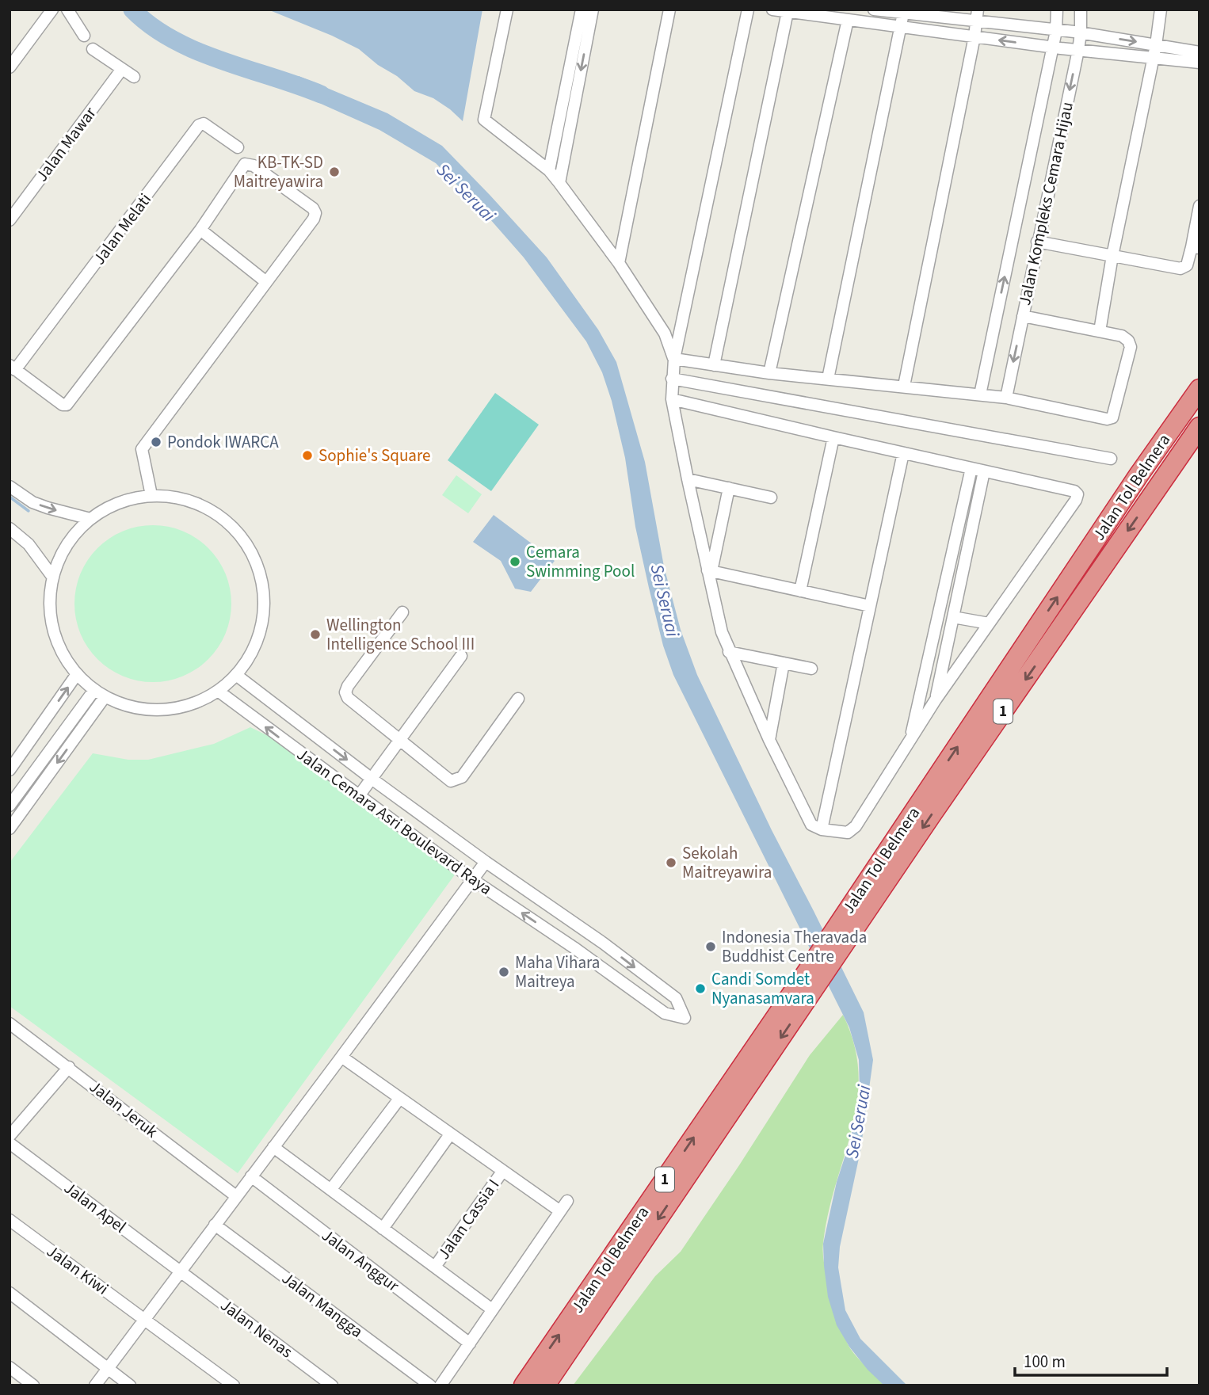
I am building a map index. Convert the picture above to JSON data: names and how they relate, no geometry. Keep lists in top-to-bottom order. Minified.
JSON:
{"streets":{"highway":["Jalan Tol Belmera","1"],"street":["Jalan Mawar","Jalan Kompleks Cemara Hijau","Jalan Melati","Jalan Cemara Asri Boulevard Raya","Jalan Jeruk","Jalan Apel","Jalan Cassia I","Jalan Anggur","Jalan Kiwi","Jalan Mangga","Jalan Nenas"]},"crossings":[["Jalan Apel","Jalan Nenas"]],"water":["Sei Seruai"],"places":["KB-TK-SD Maitreyawira","Pondok IWARCA","Sophie's Square","Cemara Swimming Pool","Wellington Intelligence School III","Sekolah Maitreyawira","Indonesia Theravada Buddhist Centre","Maha Vihara Maitreya","Candi Somdet Nyanasamvara"],"scale_bar":"100 m"}
